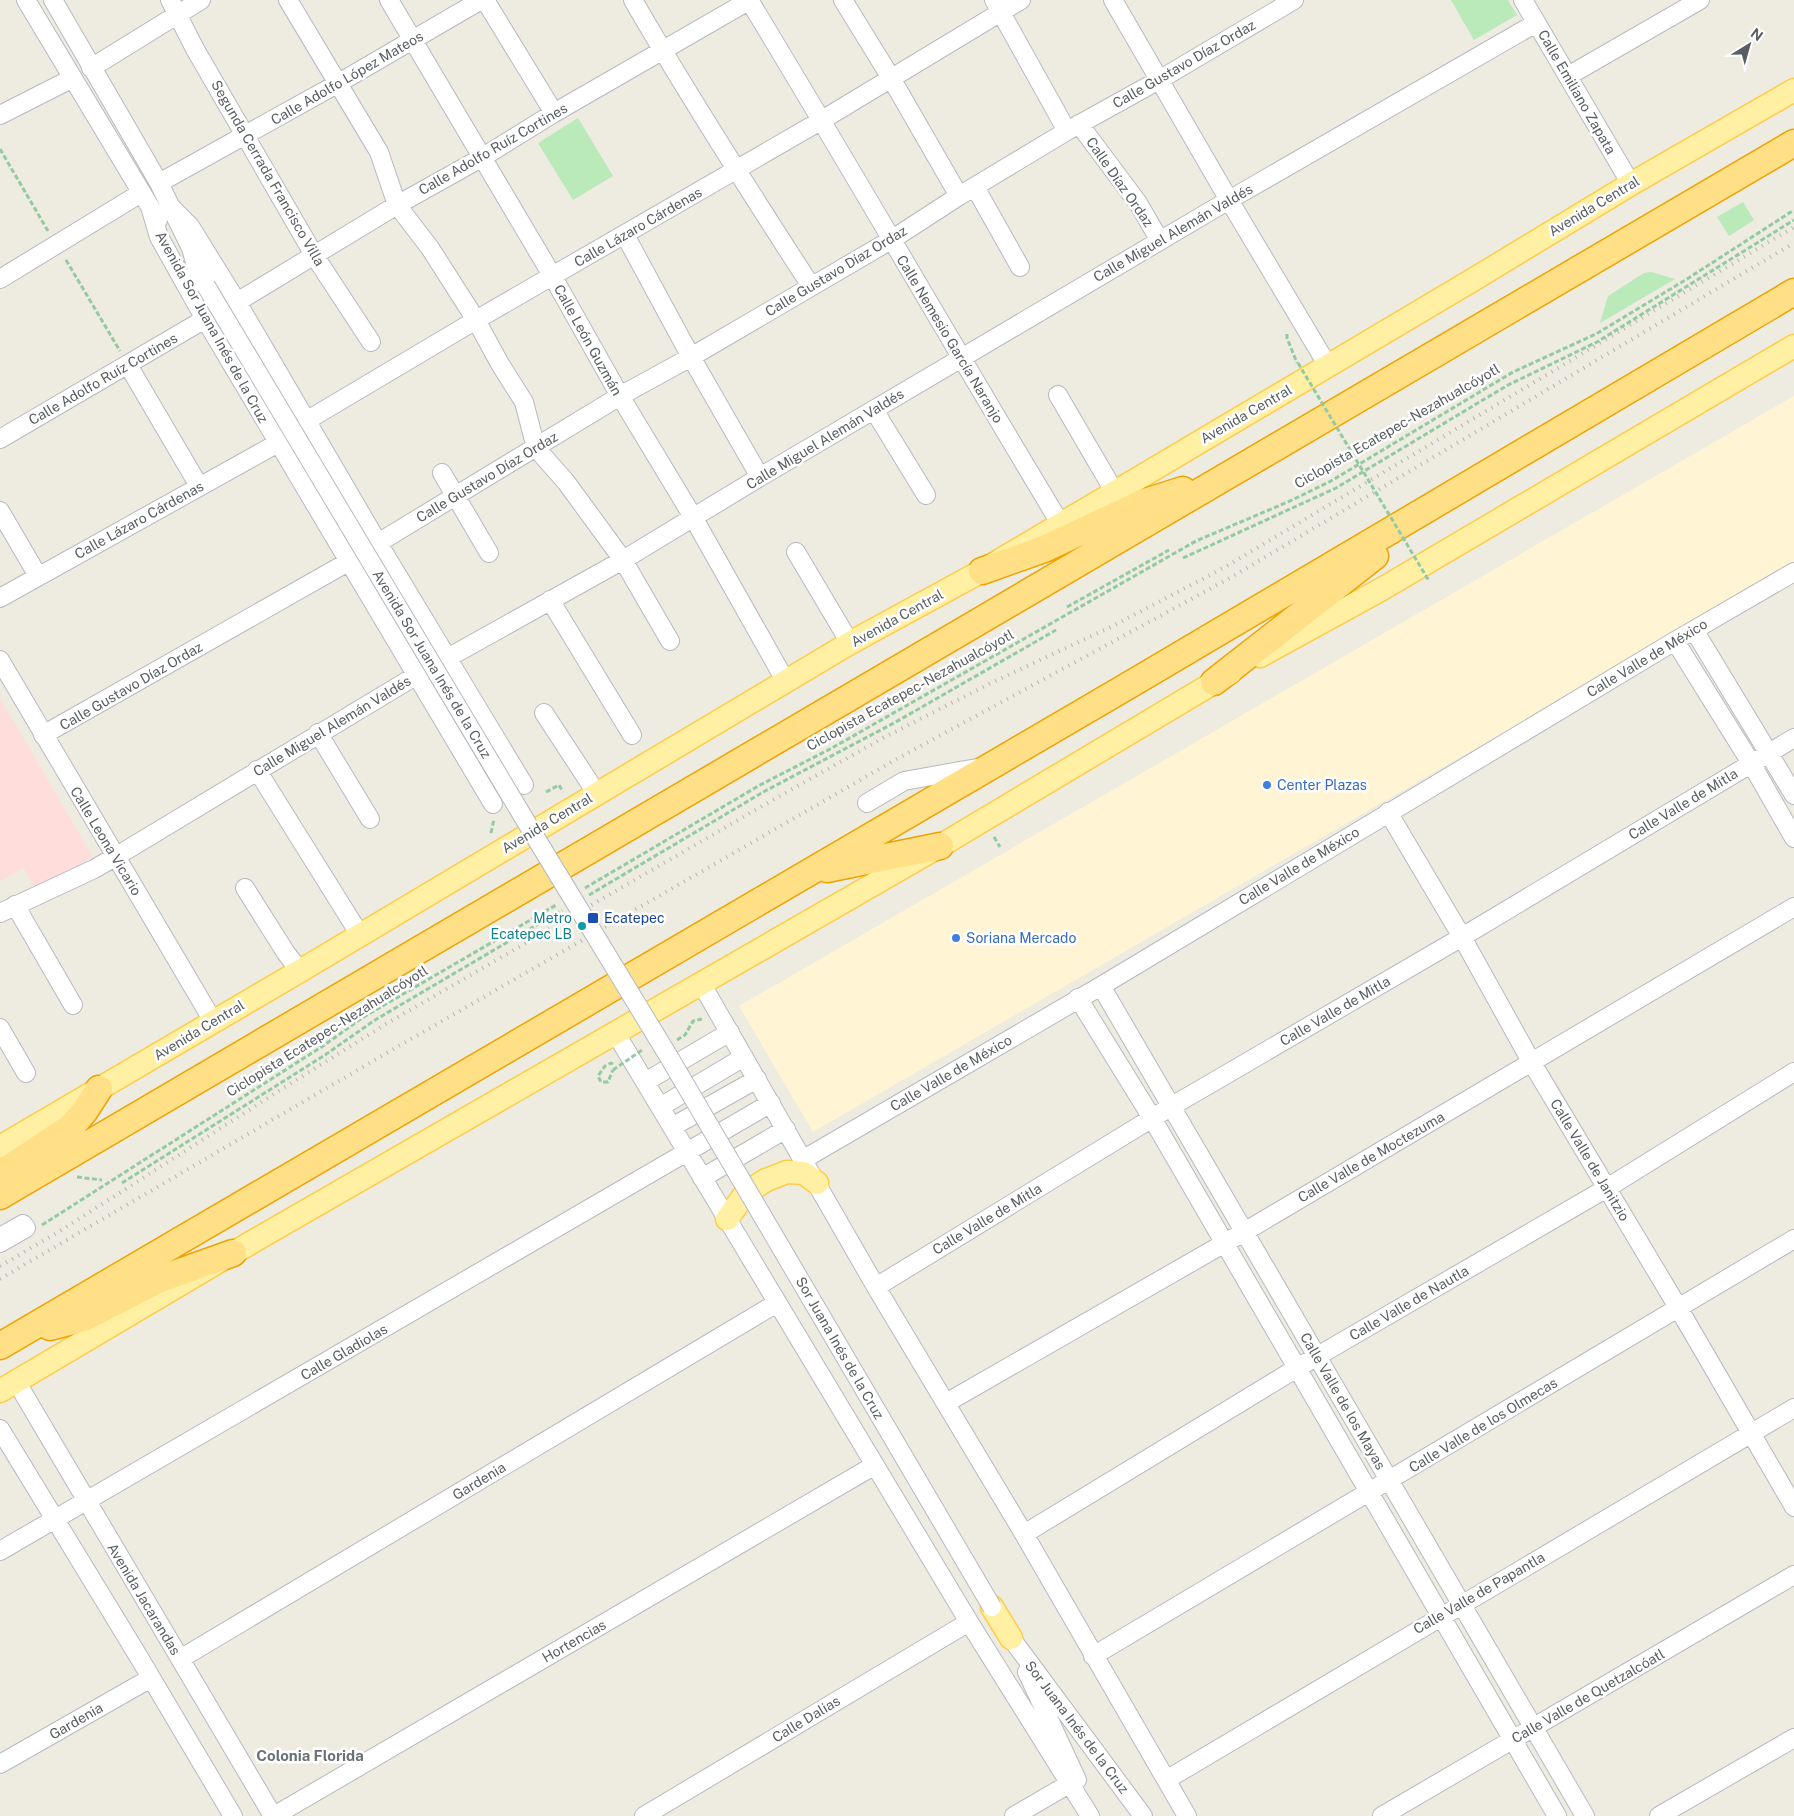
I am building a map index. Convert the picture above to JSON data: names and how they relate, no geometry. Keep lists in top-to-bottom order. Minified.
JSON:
{"streets":{"main road":["Avenida Central","Sor Juana Inés de la Cruz"],"street":["Calle Gustavo Díaz Ordaz","Calle Adolfo López Mateos","Calle Emiliano Zapata","Calle Adolfo Ruíz Cortines","Segunda Cerrada Francisco Villa","Calle Díaz Ordaz","Calle Lázaro Cárdenas","Calle Miguel Alemán Valdés","Avenida Sor Juana Inés de la Cruz","Calle Nemesio García Naranjo","Calle León Guzmán","Calle Valle de México","Calle Valle de Mitla","Calle Leona Vicario","Calle Valle de Moctezuma","Calle Valle de Janitzio","Calle Valle de Nautla","Calle Gladiolas","Calle Valle de los Mayas","Calle Valle de los Olmecas","Gardenia","Calle Valle de Papantla","Avenida Jacarandas","Hortencias","Calle Valle de Quetzalcóatl","Calle Dalias"],"path":["Ciclopista Ecatepec-Nezahualcóyotl"]},"crossings":[["Calle Gustavo Díaz Ordaz","Calle Díaz Ordaz"],["Calle Gustavo Díaz Ordaz","Avenida Sor Juana Inés de la Cruz"],["Calle Gustavo Díaz Ordaz","Calle Nemesio García Naranjo"],["Calle Gustavo Díaz Ordaz","Calle León Guzmán"],["Calle Gustavo Díaz Ordaz","Calle Leona Vicario"],["Calle Adolfo López Mateos","Segunda Cerrada Francisco Villa"],["Calle Adolfo López Mateos","Avenida Sor Juana Inés de la Cruz"],["Calle Adolfo López Mateos","Calle León Guzmán"],["Calle Emiliano Zapata","Avenida Central"],["Calle Emiliano Zapata","Calle Miguel Alemán Valdés"],["Calle Adolfo Ruíz Cortines","Segunda Cerrada Francisco Villa"],["Calle Adolfo Ruíz Cortines","Avenida Sor Juana Inés de la Cruz"],["Calle Adolfo Ruíz Cortines","Calle Nemesio García Naranjo"],["Calle Adolfo Ruíz Cortines","Calle León Guzmán"],["Calle Díaz Ordaz","Calle Miguel Alemán Valdés"],["Avenida Central","Calle Nemesio García Naranjo"],["Avenida Central","Calle León Guzmán"],["Avenida Central","Calle Leona Vicario"],["Calle Lázaro Cárdenas","Avenida Sor Juana Inés de la Cruz"],["Calle Lázaro Cárdenas","Calle Nemesio García Naranjo"],["Calle Lázaro Cárdenas","Calle León Guzmán"],["Calle Miguel Alemán Valdés","Avenida Sor Juana Inés de la Cruz"],["Calle Miguel Alemán Valdés","Calle Nemesio García Naranjo"],["Calle Miguel Alemán Valdés","Calle León Guzmán"],["Calle Miguel Alemán Valdés","Calle Leona Vicario"],["Avenida Sor Juana Inés de la Cruz","Sor Juana Inés de la Cruz"],["Calle Valle de México","Calle Valle de Janitzio"],["Calle Valle de México","Calle Valle de los Mayas"],["Calle Valle de Mitla","Calle Valle de Janitzio"],["Calle Valle de Mitla","Calle Valle de los Mayas"],["Calle Valle de Moctezuma","Calle Valle de Janitzio"],["Calle Valle de Moctezuma","Calle Valle de los Mayas"],["Calle Valle de Janitzio","Calle Valle de Nautla"],["Calle Valle de Janitzio","Calle Valle de los Olmecas"],["Calle Valle de Janitzio","Calle Valle de Papantla"],["Calle Valle de Nautla","Calle Valle de los Mayas"],["Calle Gladiolas","Avenida Jacarandas"],["Calle Valle de los Mayas","Calle Valle de los Olmecas"],["Calle Valle de los Mayas","Calle Valle de Papantla"],["Calle Valle de los Mayas","Calle Valle de Quetzalcóatl"],["Gardenia","Avenida Jacarandas"],["Avenida Jacarandas","Hortencias"]],"districts":["Colonia Florida"],"places":{"other":["Center Plazas","Metro Ecatepec LB","Soriana Mercado"],"transit":["Ecatepec"]},"north":"top right"}
